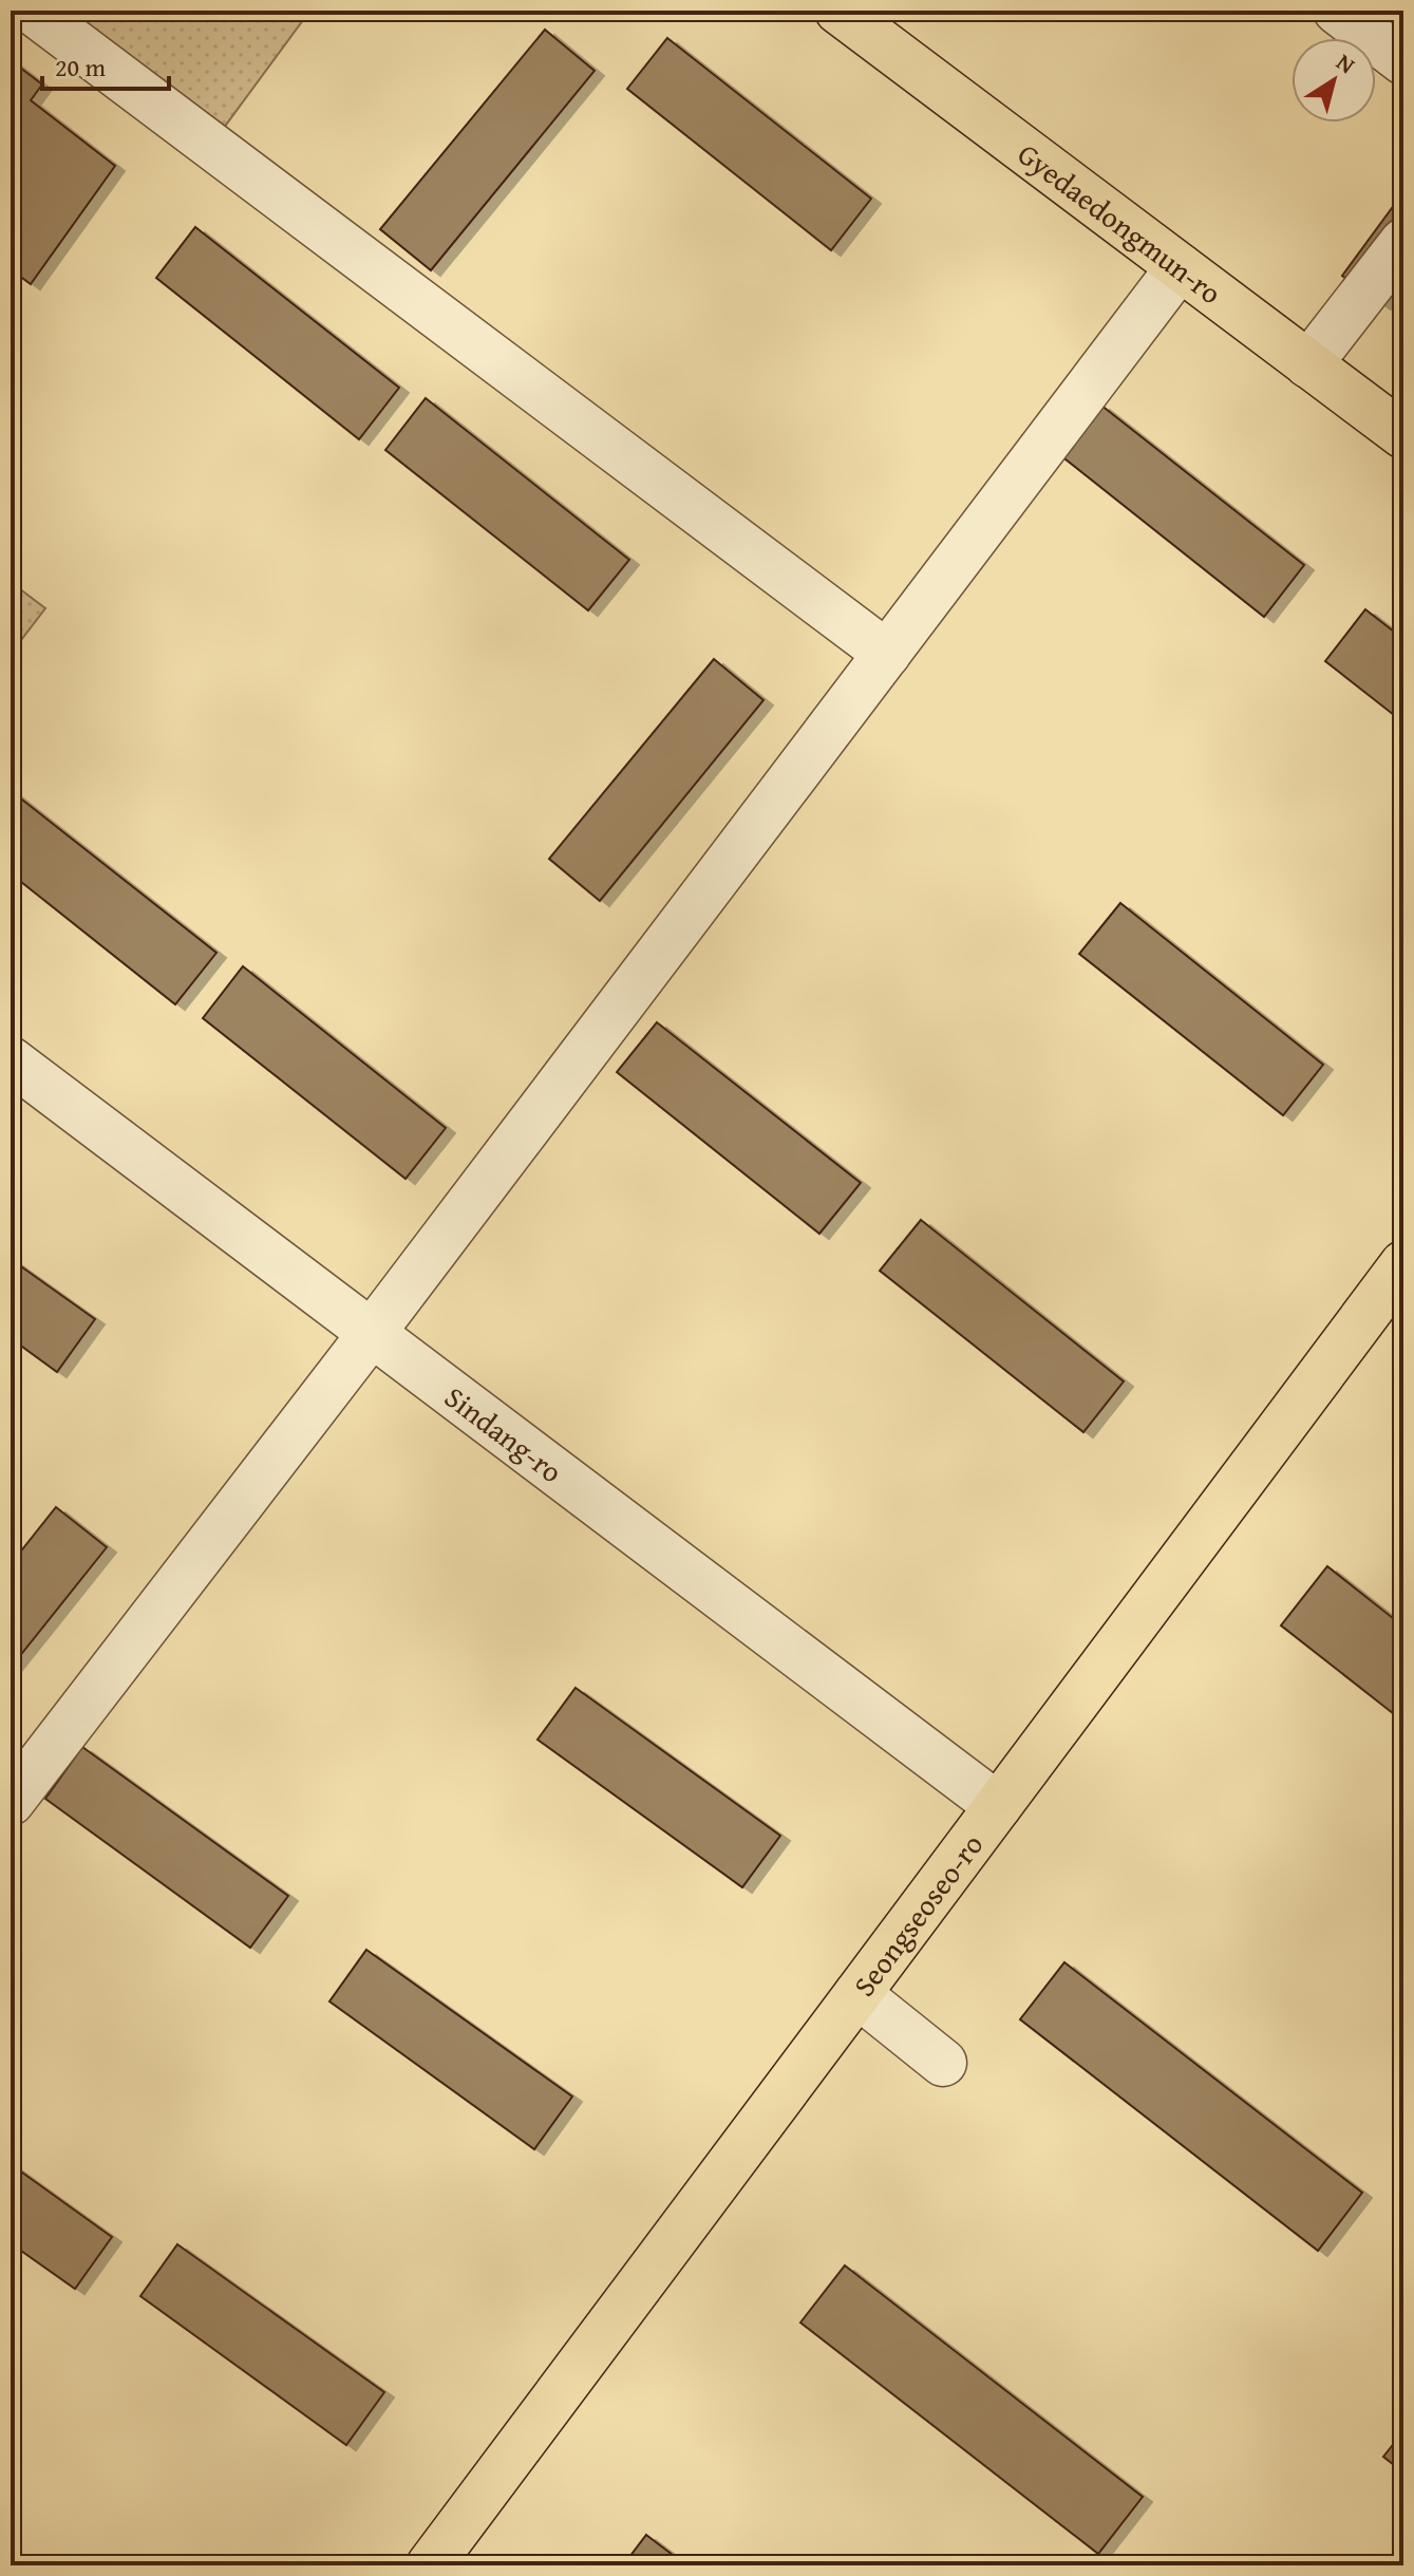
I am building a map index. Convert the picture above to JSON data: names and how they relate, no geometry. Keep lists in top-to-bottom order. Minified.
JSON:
{"streets":{"main road":["Gyedaedongmun-ro","Seongseoseo-ro"],"street":["Sindang-ro"]},"crossings":[["Sindang-ro","Seongseoseo-ro"]],"scale_bar":"20 m","north":"top right"}
